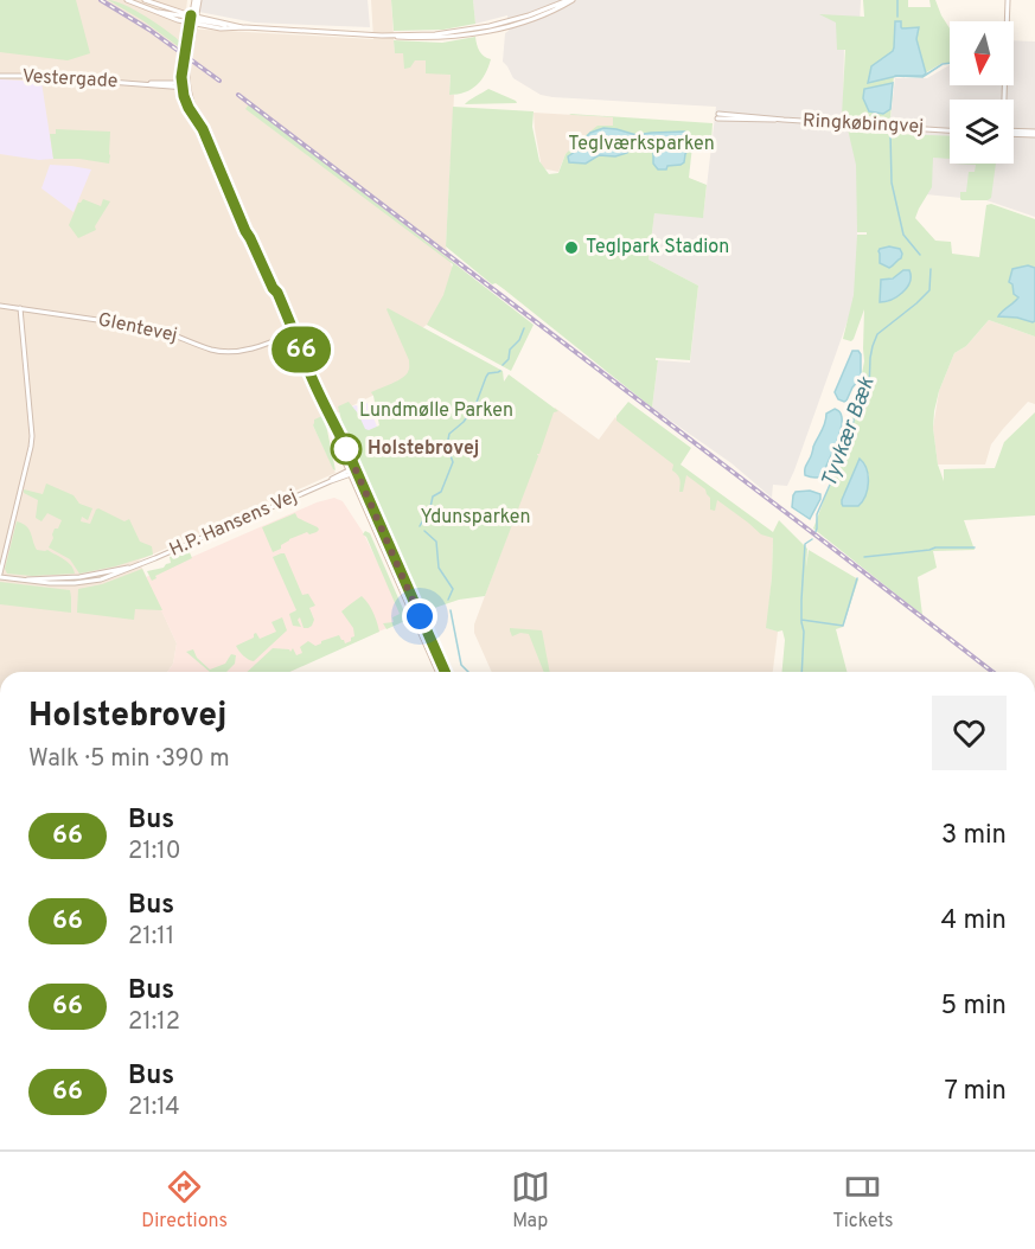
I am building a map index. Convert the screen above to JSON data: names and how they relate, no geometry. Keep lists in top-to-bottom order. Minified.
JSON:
{"streets":{"main road":["Vestergade","Ringkøbingvej","Glentevej","H.P. Hansens Vej"]},"water":["Tyvkær Bæk"],"parks":["Teglværksparken","Lundmølle Parken","Ydunsparken"],"places":["Teglpark Stadion","Holstebrovej"],"lines":["bus line 66"],"north":"bottom","page":{"on_map":"66","heading":["Holstebrovej","Walk · 5 min · 390 m"],"list":[{"mark":"66","name":"Bus","note":"21:10","value":"3 min"},{"mark":"66","name":"Bus","note":"21:11","value":"4 min"},{"mark":"66","name":"Bus","note":"21:12","value":"5 min"},{"mark":"66","name":"Bus","note":"21:14","value":"7 min"}],"tabs":["Directions","Map","Tickets"]}}
